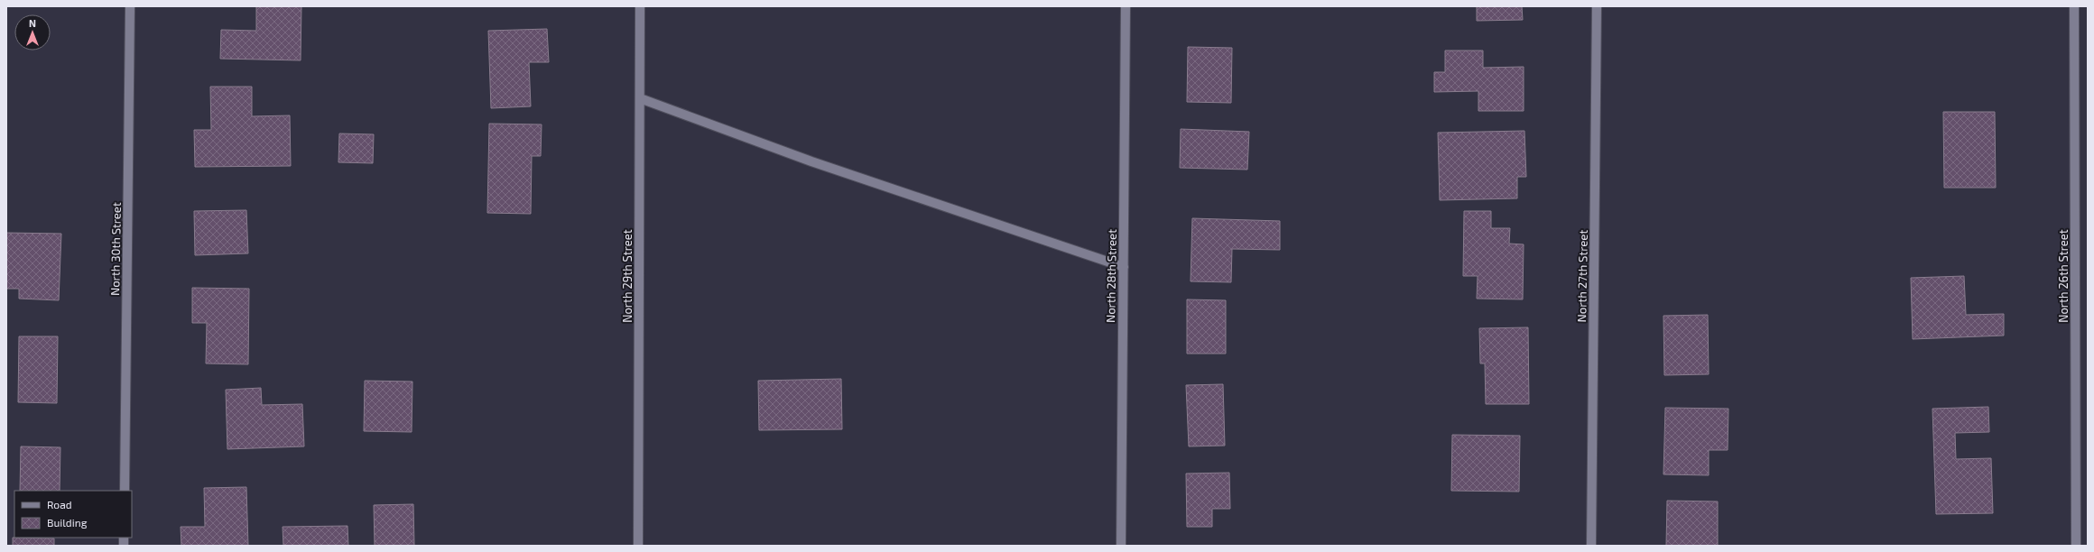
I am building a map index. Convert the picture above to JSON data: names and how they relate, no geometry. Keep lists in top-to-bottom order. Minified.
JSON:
{"streets":{"street":["North 30th Street","North 29th Street","North 28th Street","North 27th Street","North 26th Street"]},"legend":["Road","Building"],"north":"top"}
